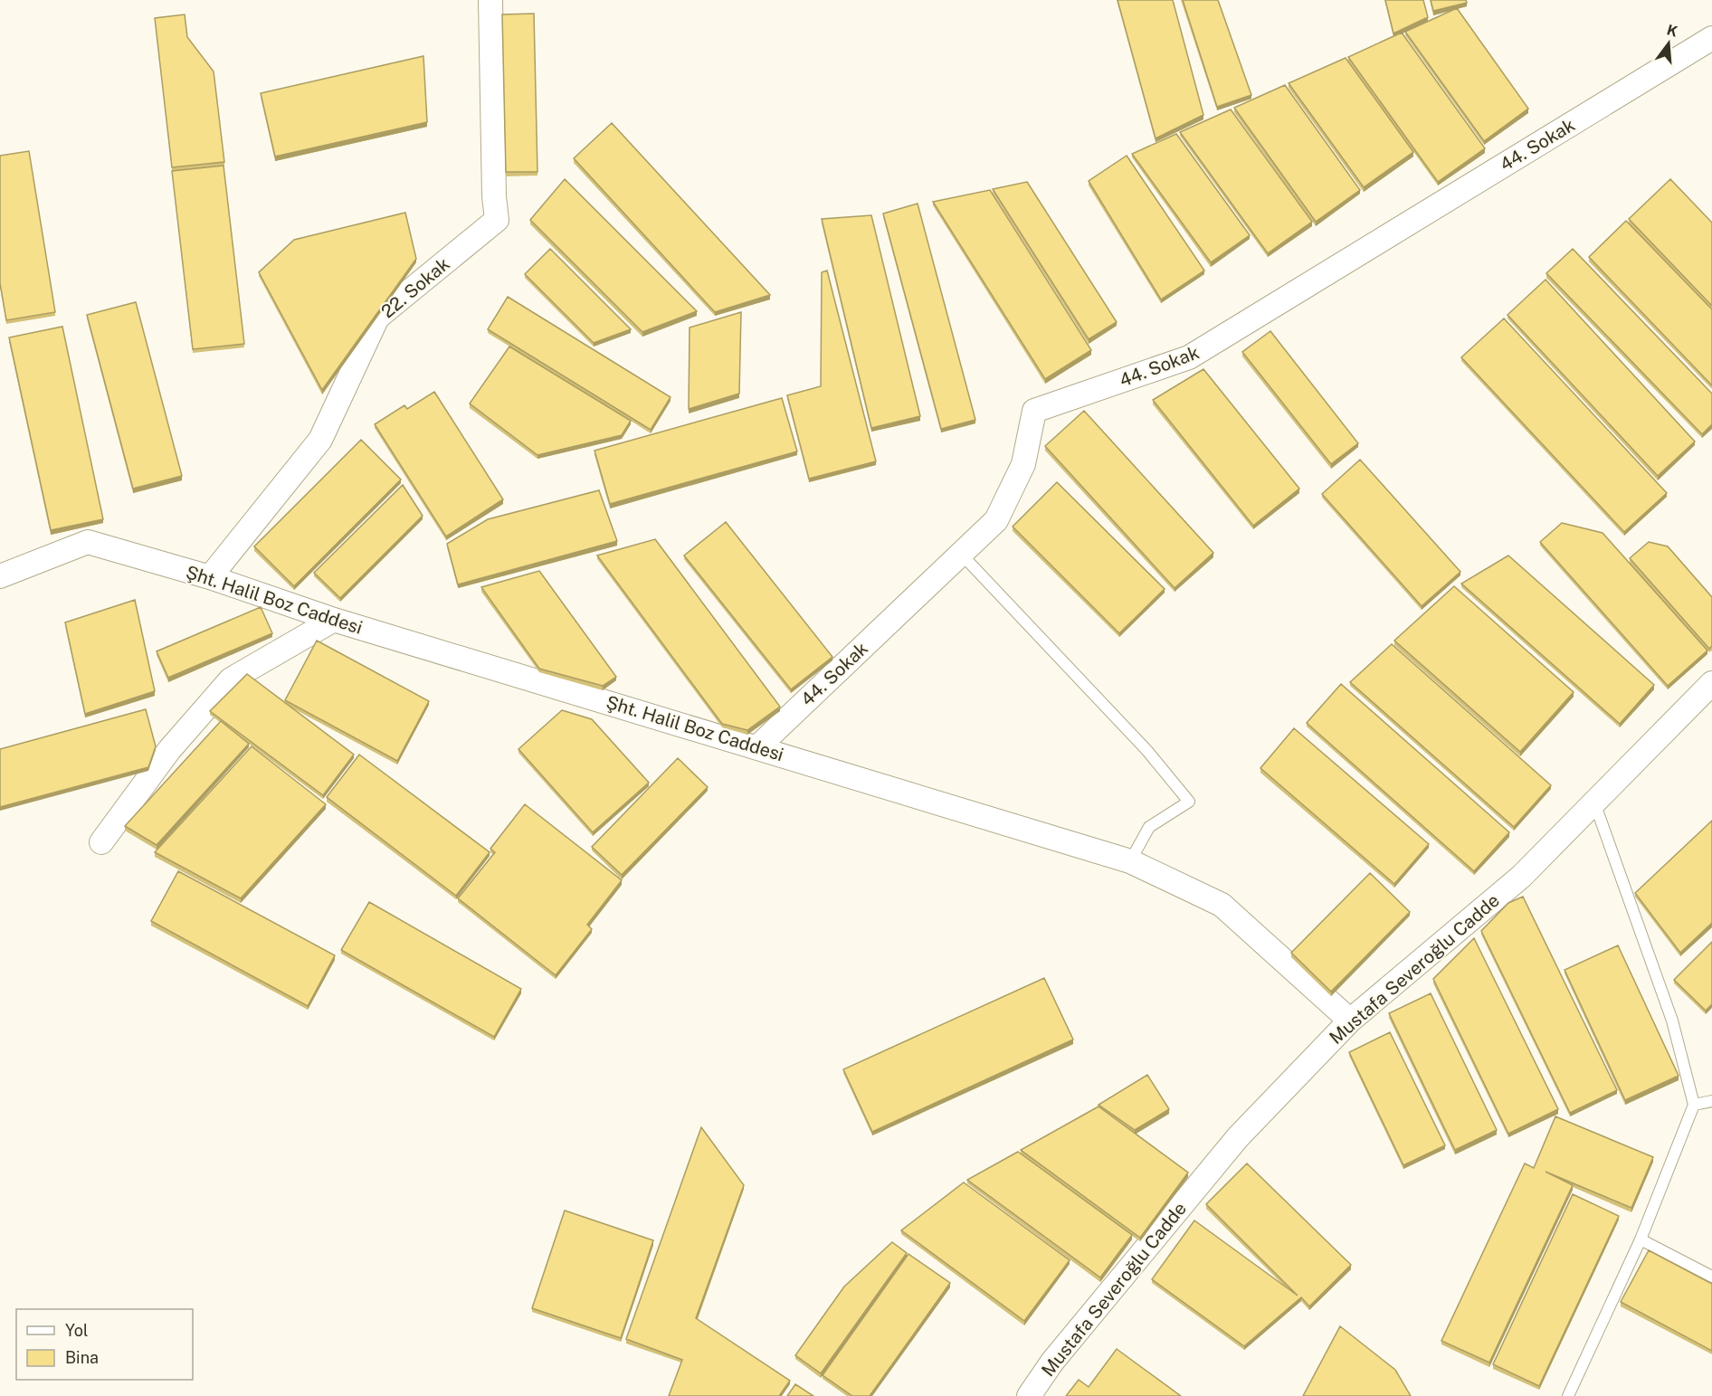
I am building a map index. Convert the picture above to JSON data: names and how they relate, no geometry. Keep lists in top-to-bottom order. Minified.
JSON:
{"streets":{"street":["44. Sokak","22. Sokak","Şht. Halil Boz Caddesi","Mustafa Severoğlu Cadde"]},"crossings":[["44. Sokak","Şht. Halil Boz Caddesi"],["22. Sokak","Şht. Halil Boz Caddesi"],["Şht. Halil Boz Caddesi","Mustafa Severoğlu Cadde"]],"legend":["Yol","Bina"],"north":"top"}
